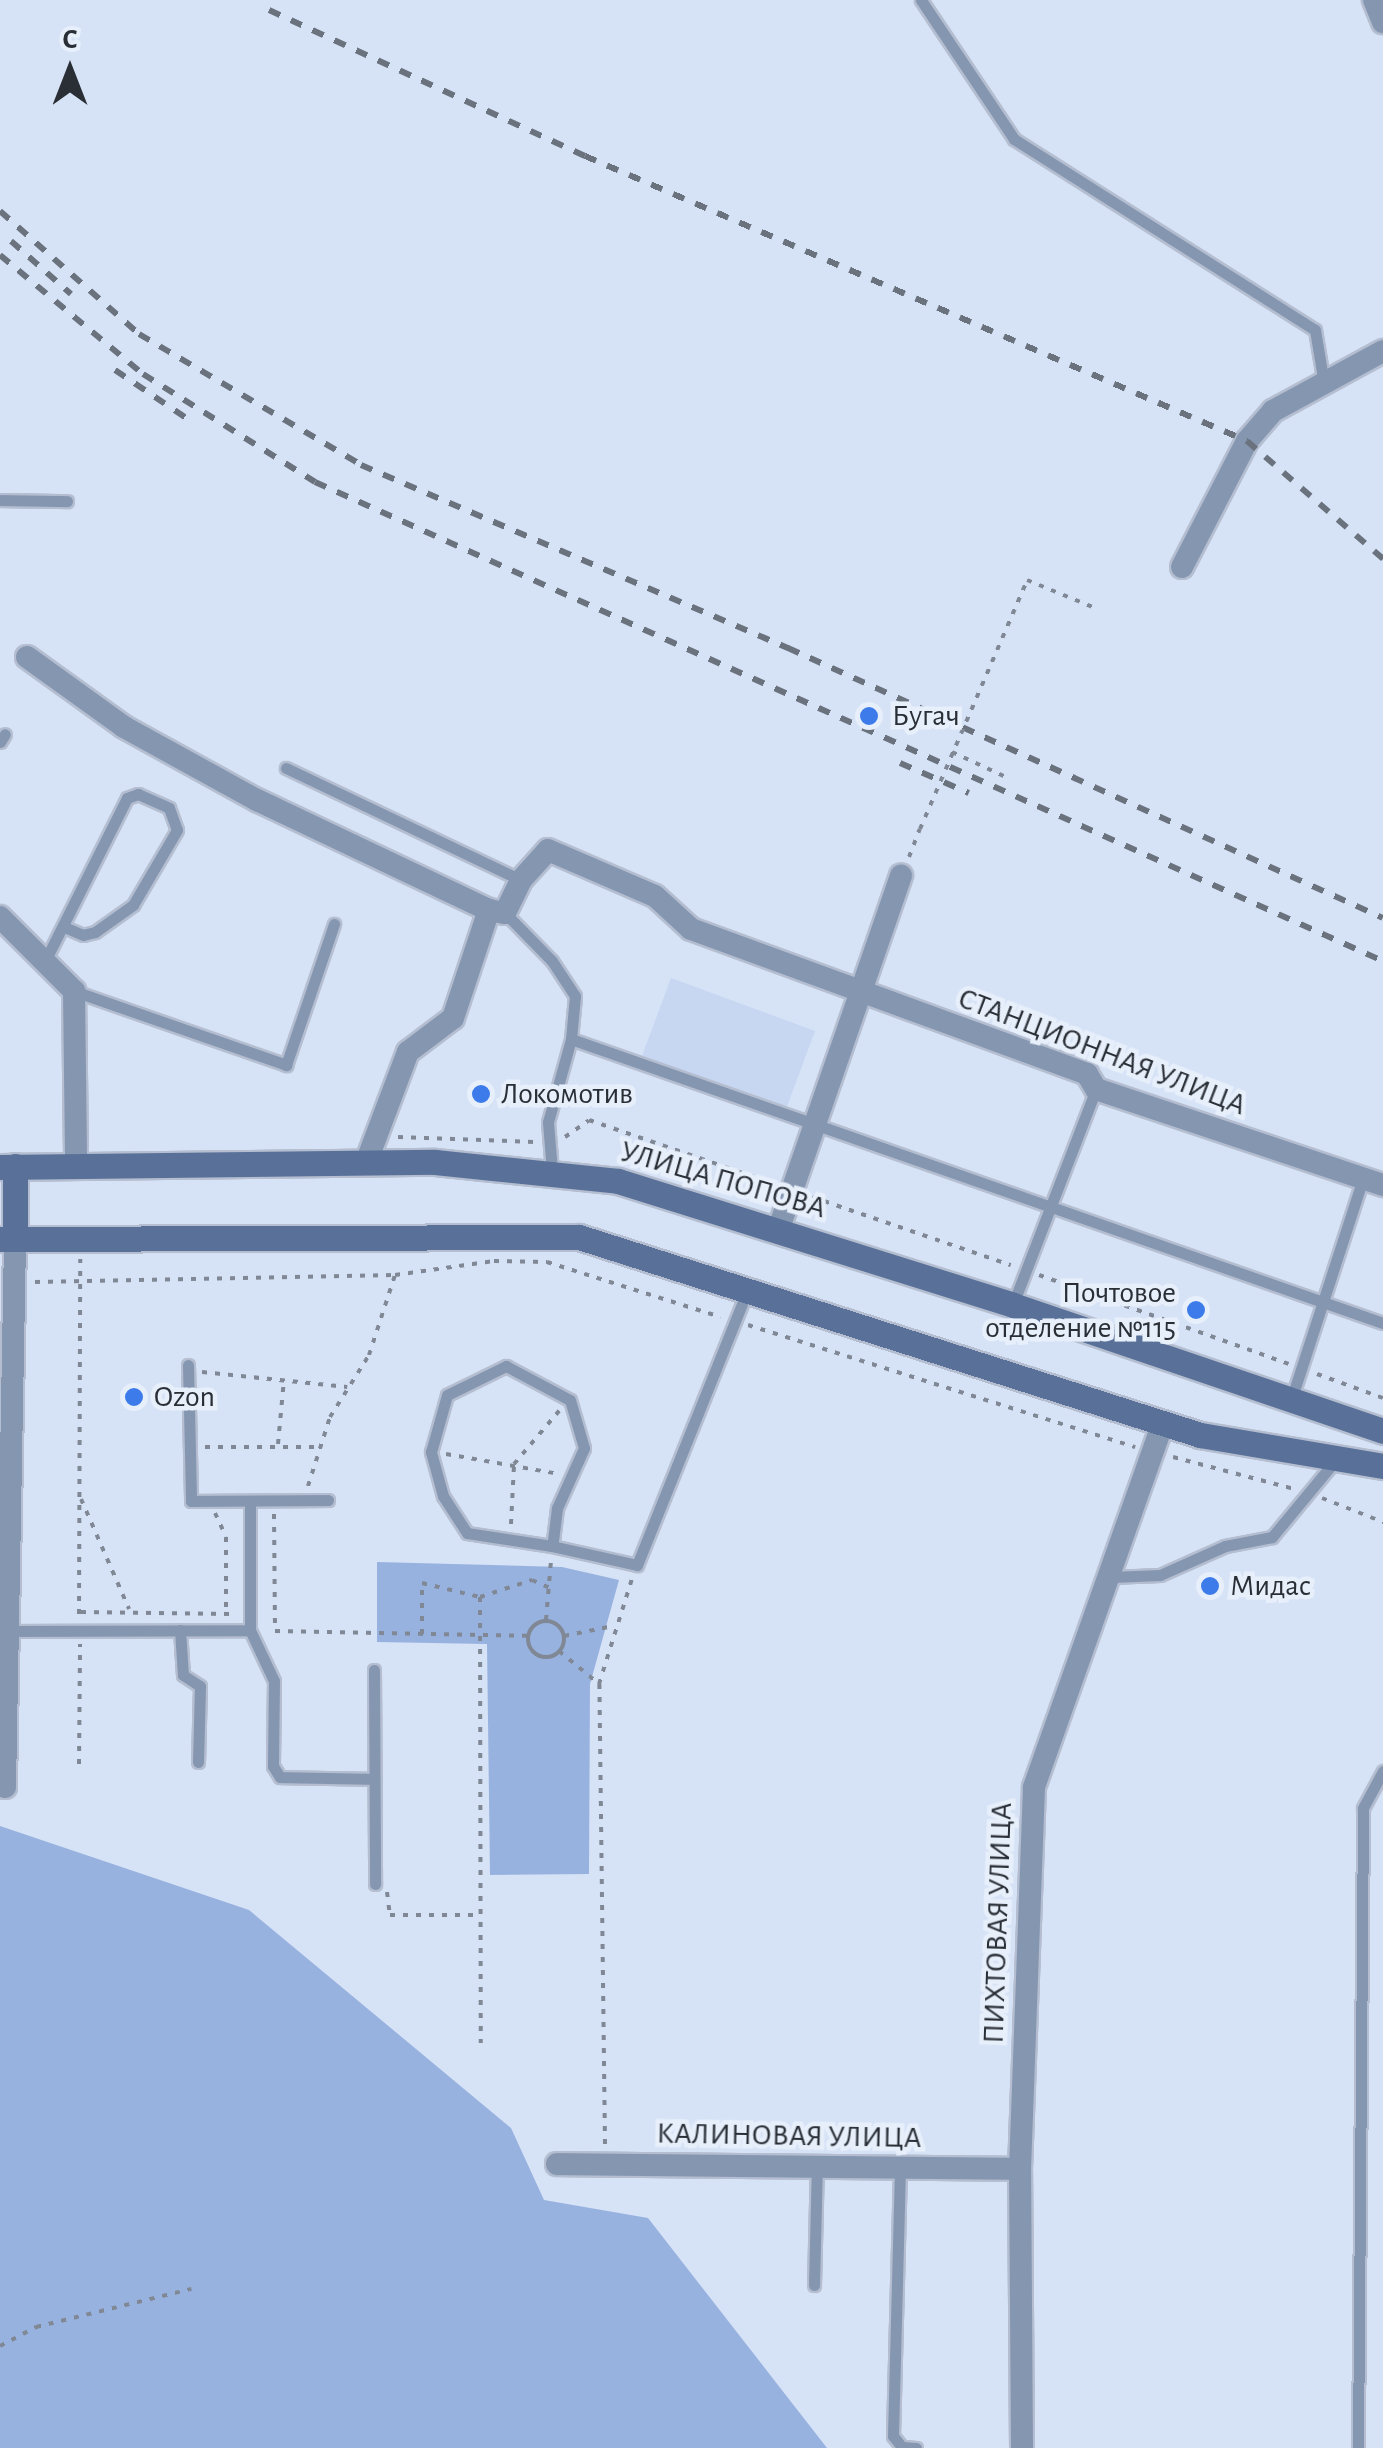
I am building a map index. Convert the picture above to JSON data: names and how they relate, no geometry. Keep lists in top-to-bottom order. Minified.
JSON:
{"streets":{"street":["СТАНЦИОННАЯ УЛИЦА","УЛИЦА ПОПОВА","ПИХТОВАЯ УЛИЦА","КАЛИНОВАЯ УЛИЦА"]},"crossings":[["ПИХТОВАЯ УЛИЦА","КАЛИНОВАЯ УЛИЦА"]],"places":["Бугач","Локомотив","Почтовое отделение №115","Ozon","Мидас"],"north":"top"}
